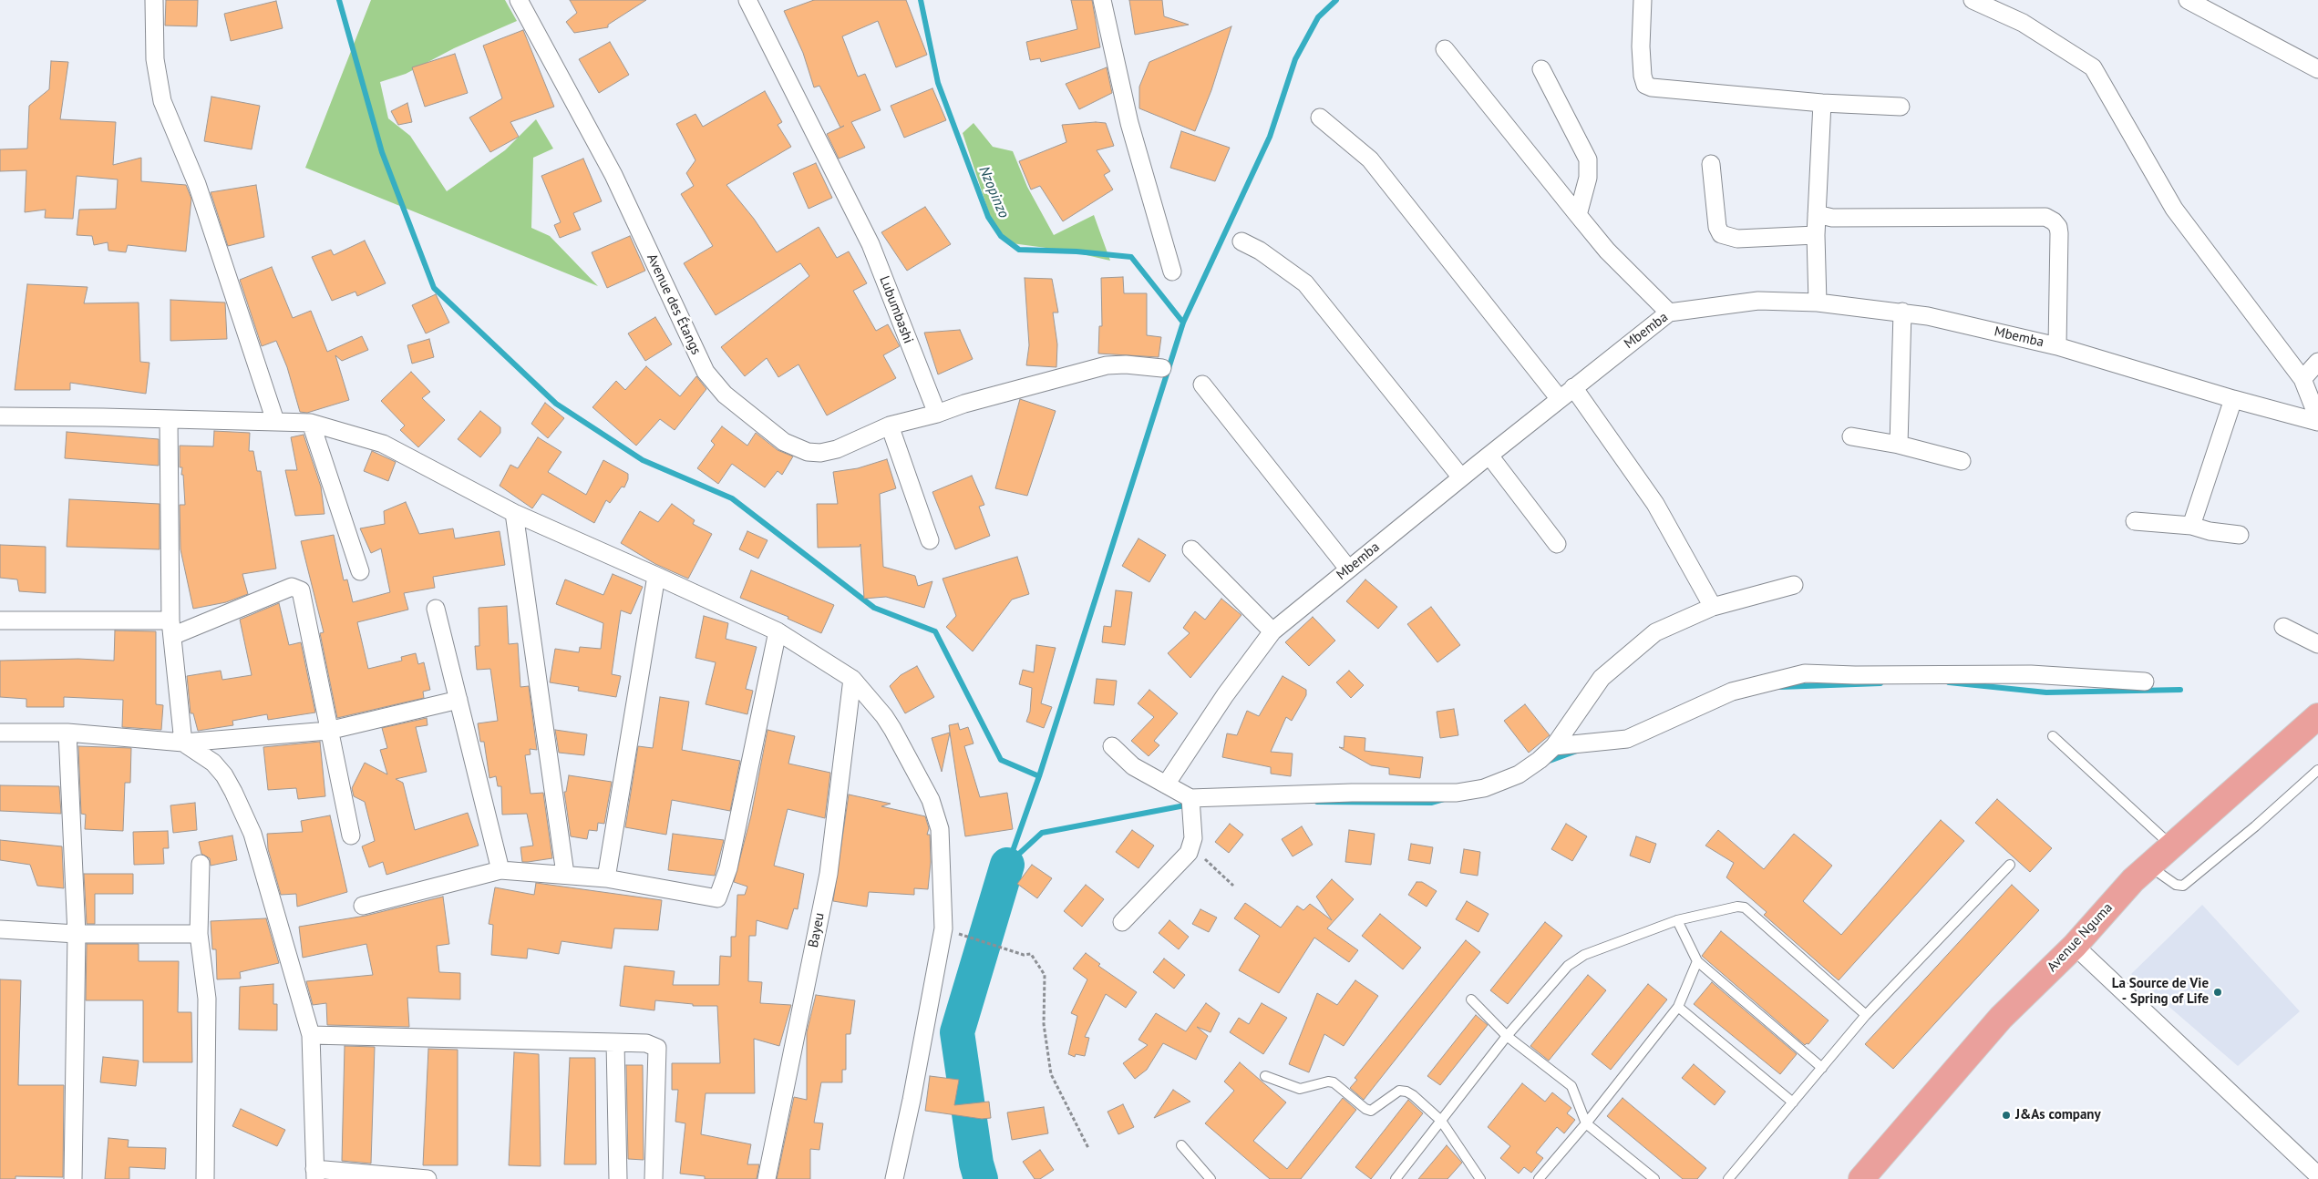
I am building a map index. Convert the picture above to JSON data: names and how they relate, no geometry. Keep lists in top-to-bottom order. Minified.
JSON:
{"streets":{"main road":["Avenue Nguma"],"street":["Avenue des Étangs","Lubumbashi","Mbemba","Bayeu"]},"crossings":[["Avenue des Étangs","Lubumbashi"]],"water":["Nzopinzo"],"places":["La Source de Vie - Spring of Life","J&As company"]}
